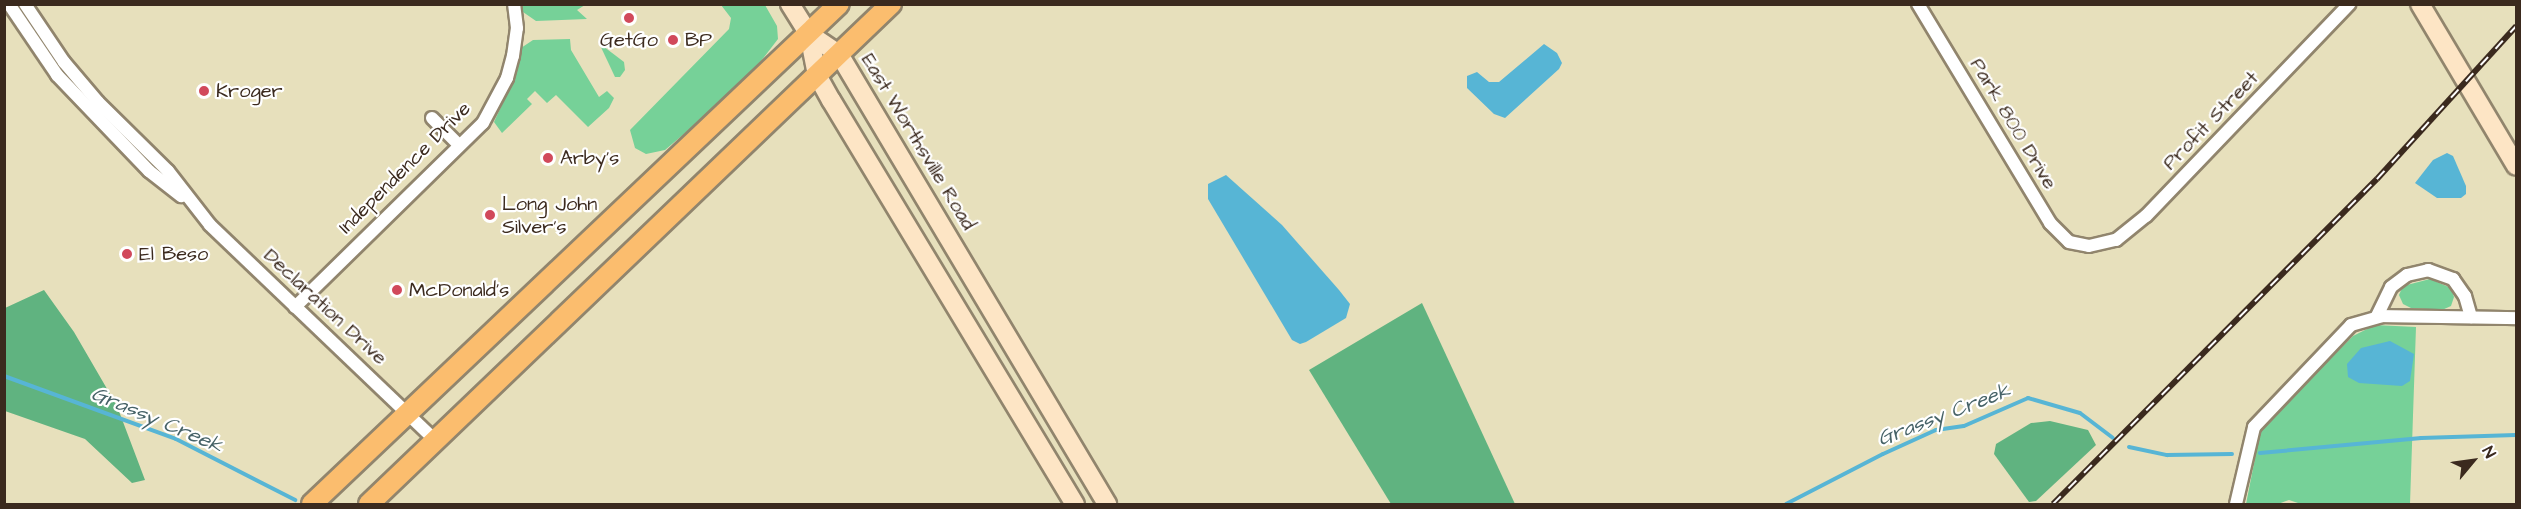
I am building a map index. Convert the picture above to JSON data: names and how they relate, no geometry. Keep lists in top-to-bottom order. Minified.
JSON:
{"streets":{"main road":["East Worthsville Road"],"street":["Profit Street","Park 800 Drive","Independence Drive","Declaration Drive"]},"crossings":[["Profit Street","Park 800 Drive"],["Independence Drive","Declaration Drive"]],"water":["Grassy Creek"],"places":["GetGo","BP","Kroger","Arby's","Long John Silver's","El Beso","McDonald's"],"north":"top right"}
